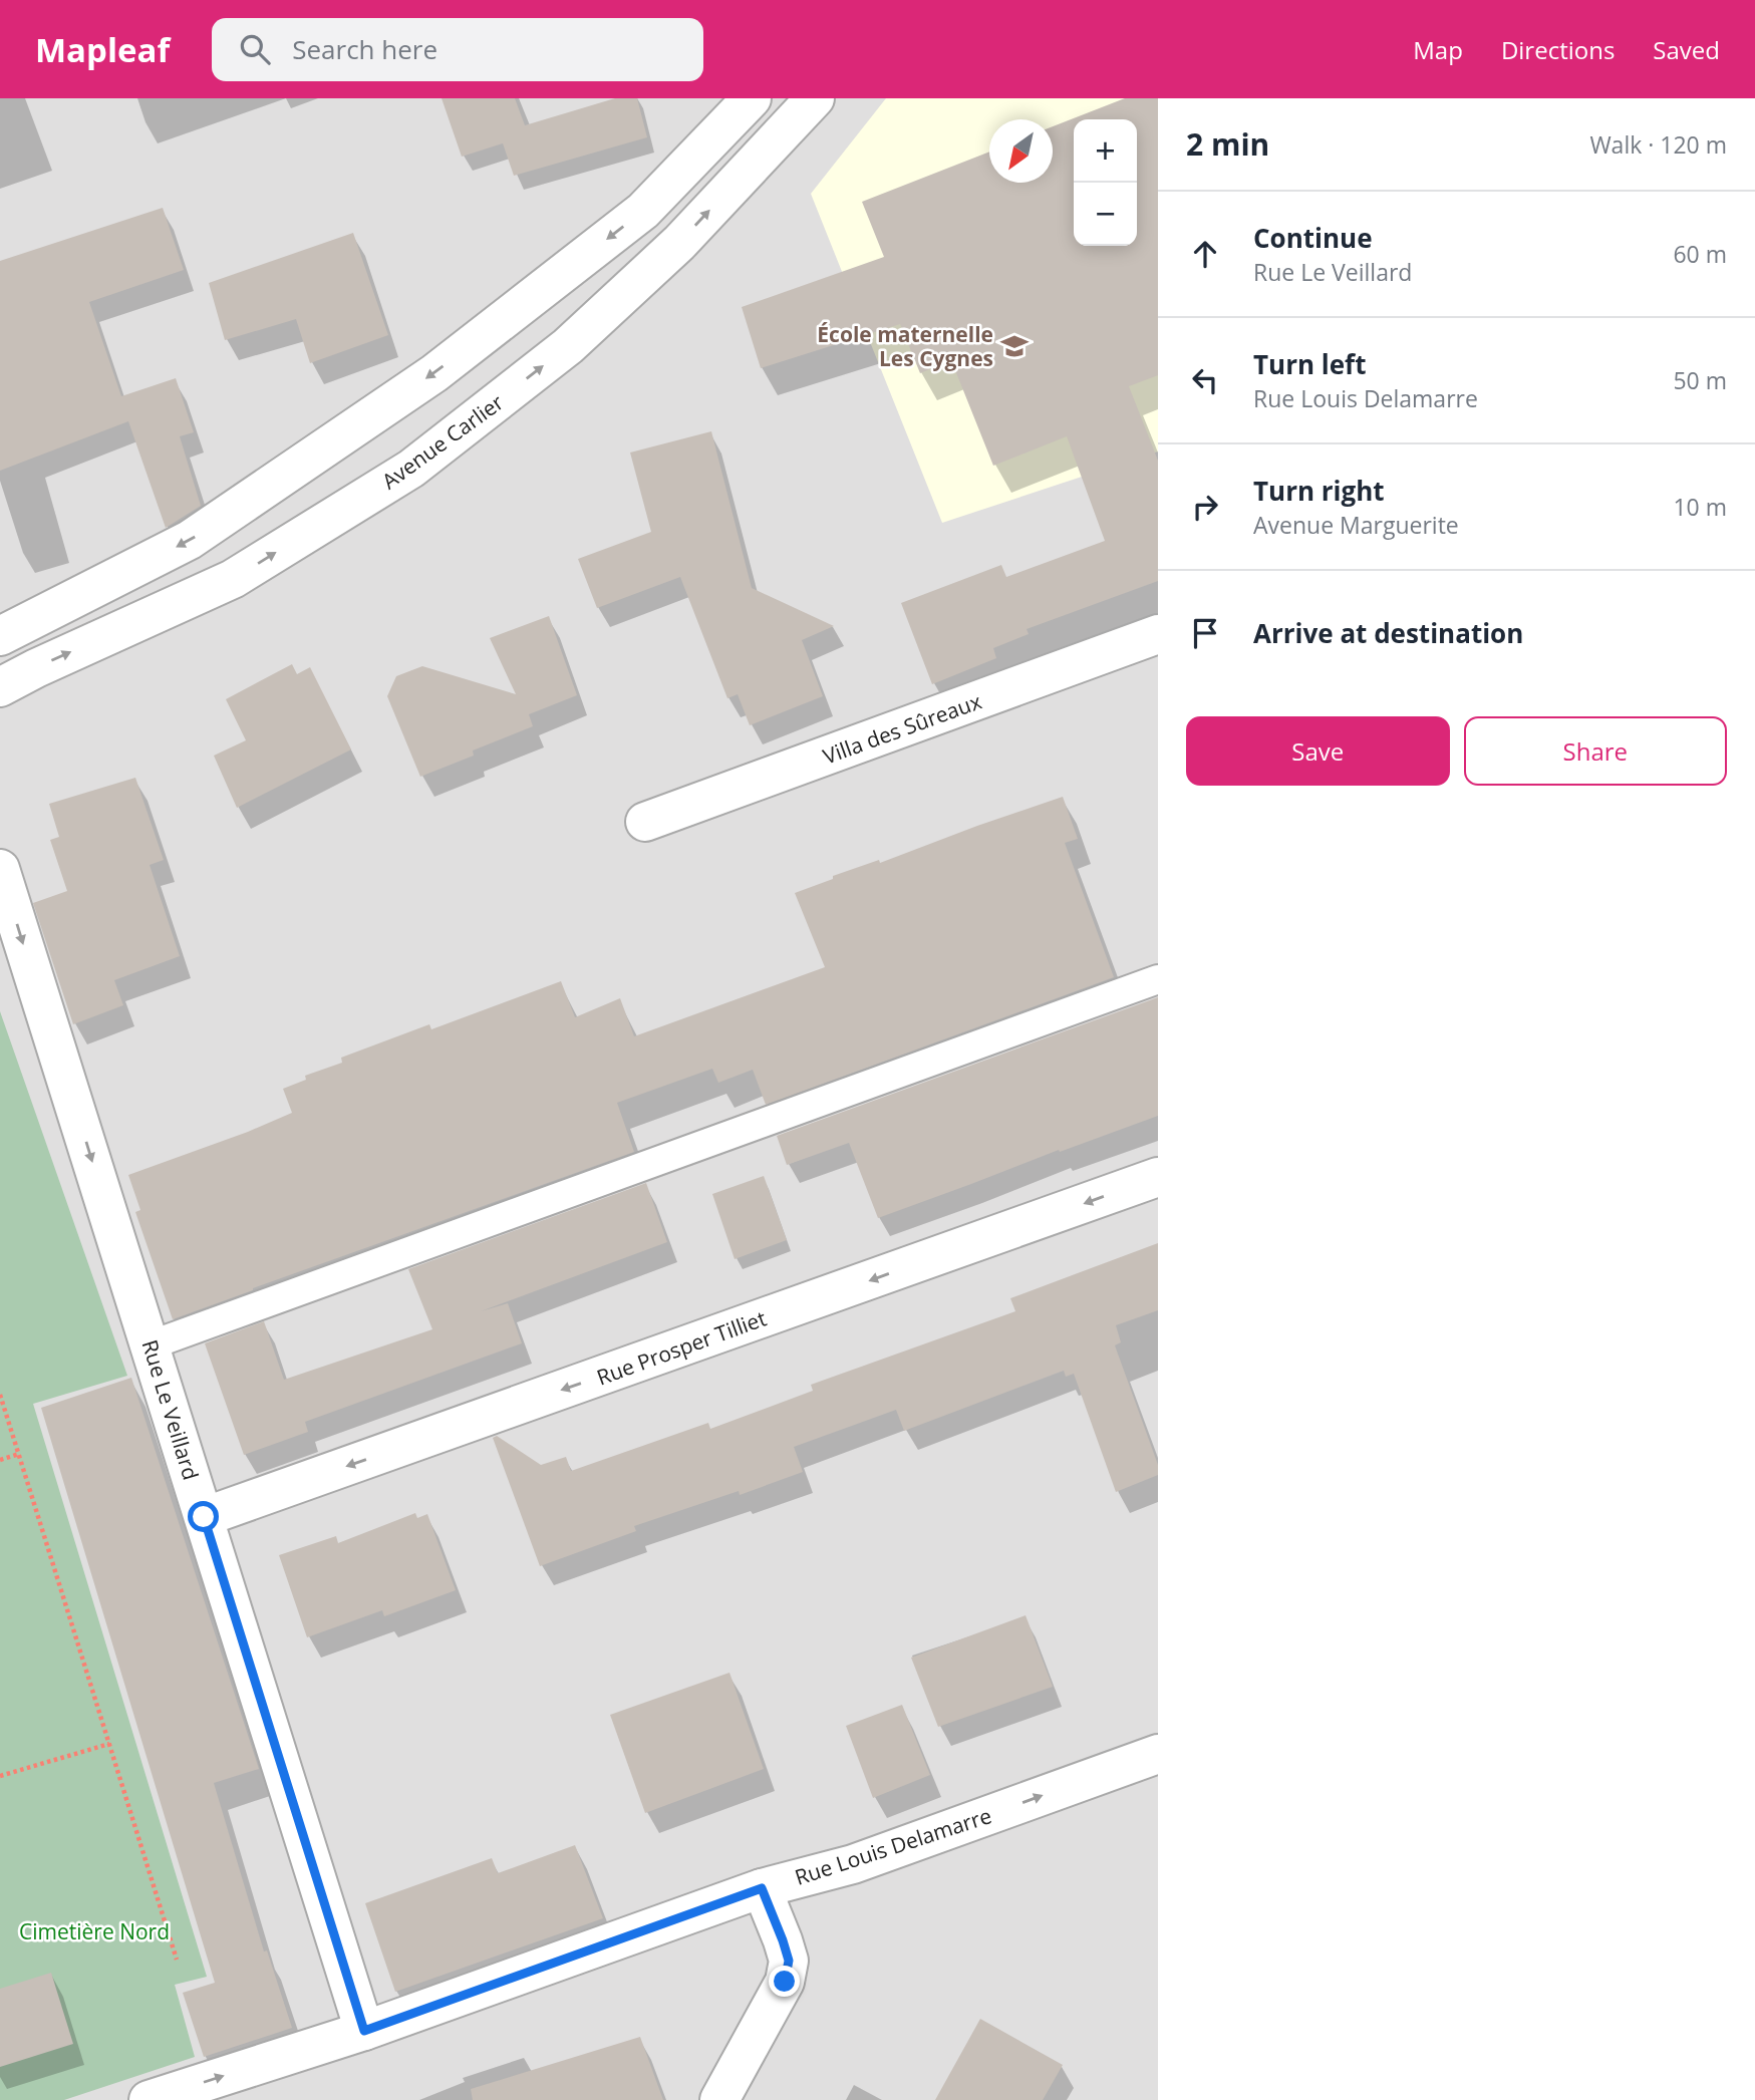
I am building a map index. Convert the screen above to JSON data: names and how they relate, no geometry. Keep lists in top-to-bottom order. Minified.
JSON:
{"streets":{"street":["Avenue Carlier","Villa des Sûreaux","Rue Prosper Tilliet","Rue Le Veillard","Rue Louis Delamarre"]},"crossings":[["Rue Prosper Tilliet","Rue Le Veillard"],["Rue Le Veillard","Rue Louis Delamarre"]],"one_way":["Rue Prosper Tilliet","Rue Le Veillard","Rue Louis Delamarre"],"parks":["Cimetière Nord"],"places":{"school or university":["École maternelle Les Cygnes"]},"north":"bottom left","page":{"header":"Mapleaf","search":"Search here","nav":["Map","Directions","Saved"],"heading":["2 min","Walk · 120 m"],"map_buttons":["+","−"],"list":[["Continue","Rue Le Veillard","60 m"],["Turn left","Rue Louis Delamarre","50 m"],["Turn right","Avenue Marguerite","10 m"],"Arrive at destination"],"buttons":["Save","Share"]}}
